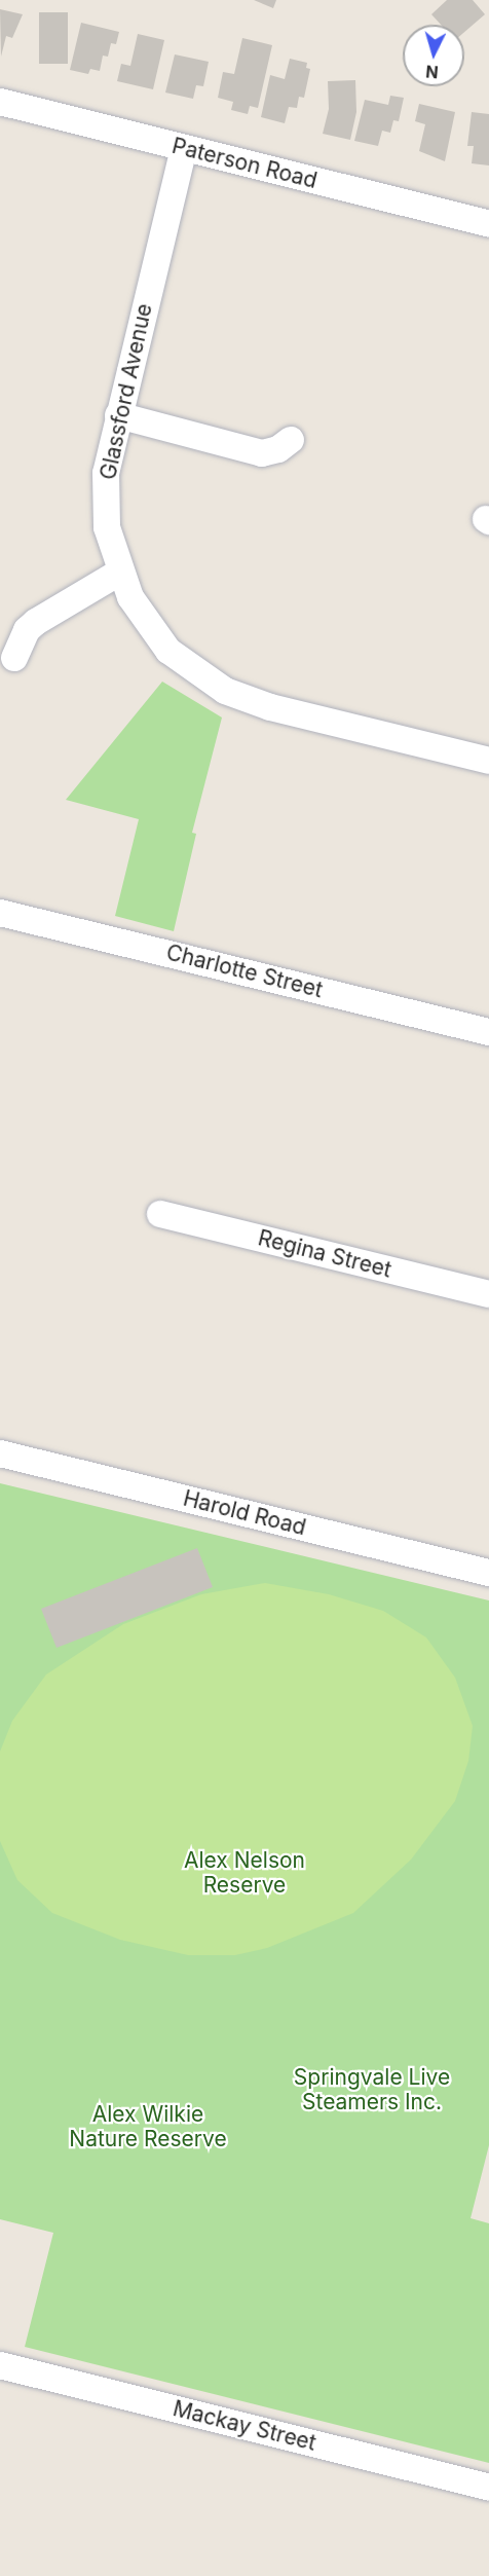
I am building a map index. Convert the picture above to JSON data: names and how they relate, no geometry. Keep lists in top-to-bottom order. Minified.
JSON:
{"streets":{"street":["Paterson Road","Glassford Avenue","Charlotte Street","Regina Street","Harold Road","Mackay Street"]},"crossings":[["Paterson Road","Glassford Avenue"]],"parks":["Alex Nelson Reserve","Springvale Live Steamers Inc.","Alex Wilkie Nature Reserve"],"north":"bottom"}
